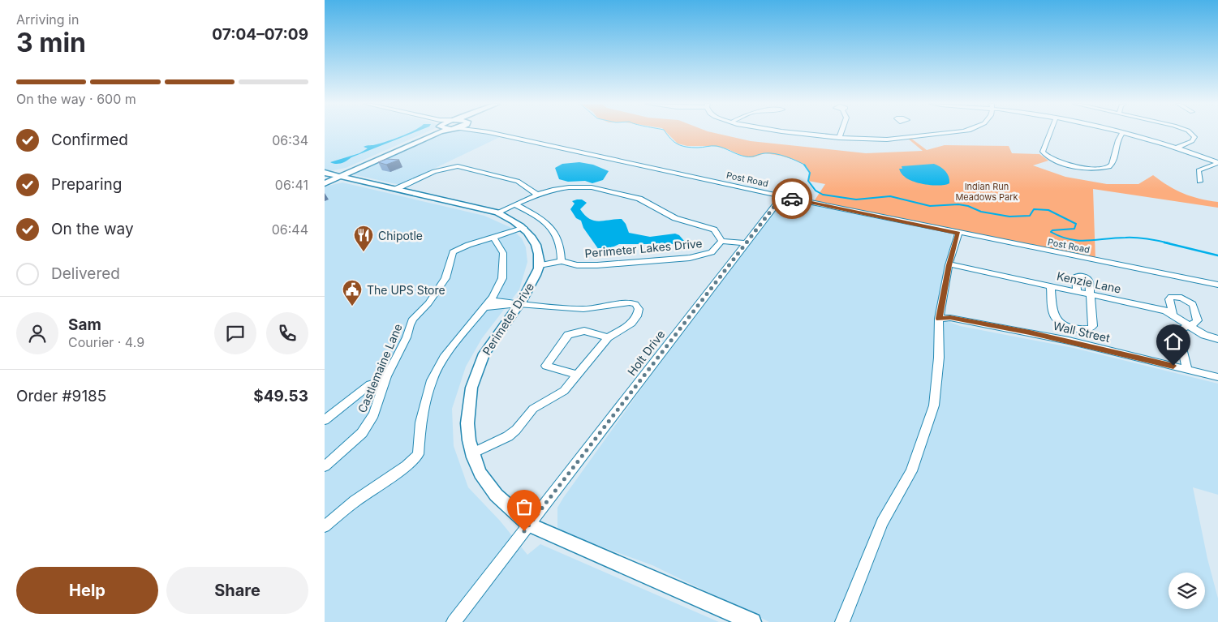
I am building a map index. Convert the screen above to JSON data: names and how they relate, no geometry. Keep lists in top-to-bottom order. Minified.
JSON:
{"streets":{"main road":["Perimeter Drive"],"street":["Post Road","Perimeter Lakes Drive","Kenzie Lane","Wall Street","Holt Drive","Castlemaine Lane"]},"crossings":[["Post Road","Holt Drive"],["Perimeter Lakes Drive","Perimeter Drive"],["Perimeter Drive","Holt Drive"]],"parks":["Indian Run Meadows Park"],"places":{"restaurant":["Chipotle"],"public building":["The UPS Store"]},"page":{"heading":["3 min","Arriving in","07:04–07:09"],"panel":["Sam","Courier · 4.9","Order #9185","$49.53"],"bar":"On the way · 600 m","list":[["Confirmed","06:34"],["Preparing","06:41"],["On the way","06:44"],"Delivered"],"buttons":["Help","Share"]}}
